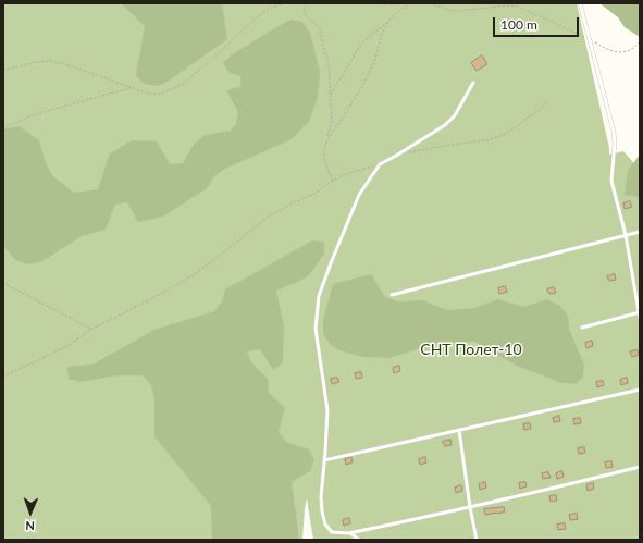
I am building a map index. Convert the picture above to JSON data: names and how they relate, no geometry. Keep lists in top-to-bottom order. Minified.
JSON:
{"parks":["СНТ Полет-10"],"scale_bar":"100 m","north":"bottom"}
